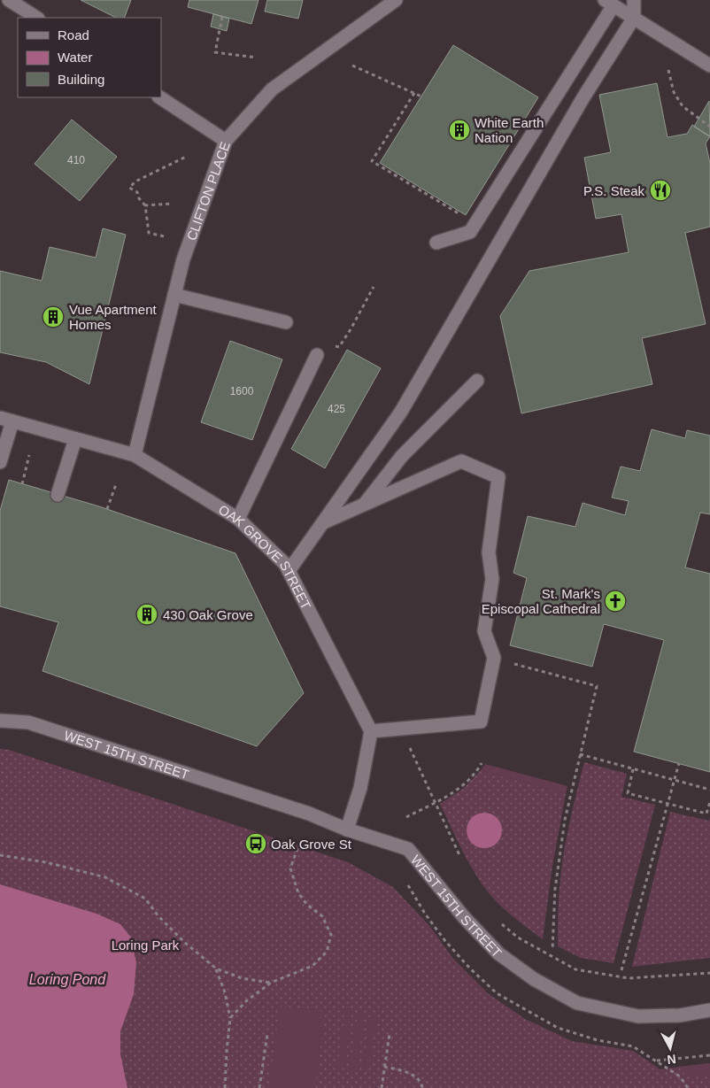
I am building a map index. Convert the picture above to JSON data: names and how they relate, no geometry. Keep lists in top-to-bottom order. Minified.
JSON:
{"streets":{"street":["CLIFTON PLACE","OAK GROVE STREET","WEST 15TH STREET"]},"crossings":[["CLIFTON PLACE","OAK GROVE STREET"]],"water":["Loring Pond"],"parks":["Loring Park"],"places":{"building":["White Earth Nation","Vue Apartment Homes","430 Oak Grove"],"restaurant":["P.S. Steak"],"church":["St. Mark's Episcopal Cathedral"],"bus stop":["Oak Grove St"]},"house_numbers":["410","1600","425"],"legend":["Road","Water","Building"],"north":"bottom"}
